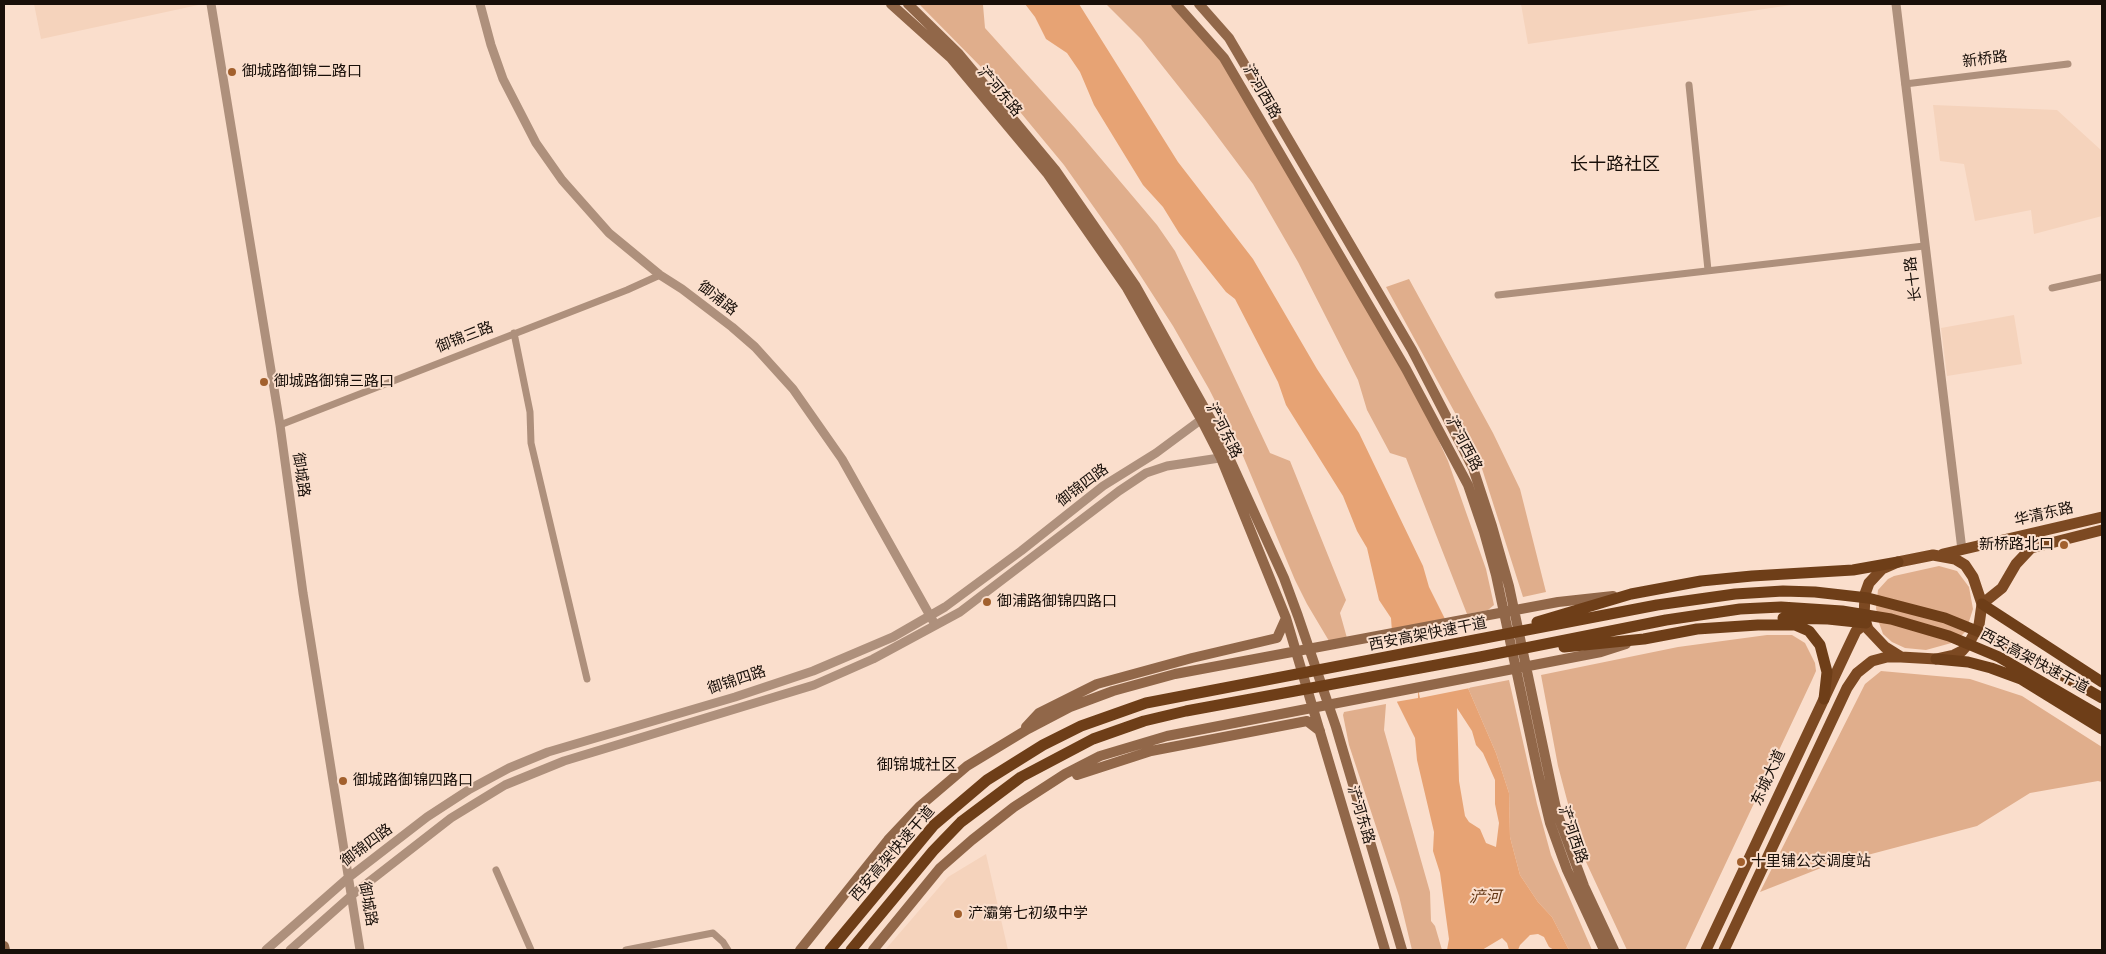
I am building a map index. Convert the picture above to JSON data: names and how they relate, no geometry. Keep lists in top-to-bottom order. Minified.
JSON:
{"streets":{"highway":["西安高架快速干道"],"main road":["浐河东路","浐河西路","华清东路","东城大道"],"street":["新桥路","长十路","御浦路","御锦三路","御城路","御锦四路"]},"crossings":[["新桥路","长十路"],["浐河东路","御锦四路"],["长十路","华清东路"],["御浦路","御锦三路"],["御浦路","御锦四路"],["御锦三路","御城路"],["御城路","御锦四路"],["华清东路","东城大道"]],"districts":["长十路社区","御锦城社区"],"water":["浐河"],"places":["御城路御锦二路口","御城路御锦三路口","新桥路北口","御浦路御锦四路口","御城路御锦四路口","十里铺公交调度站","浐灞第七初级中学"]}
